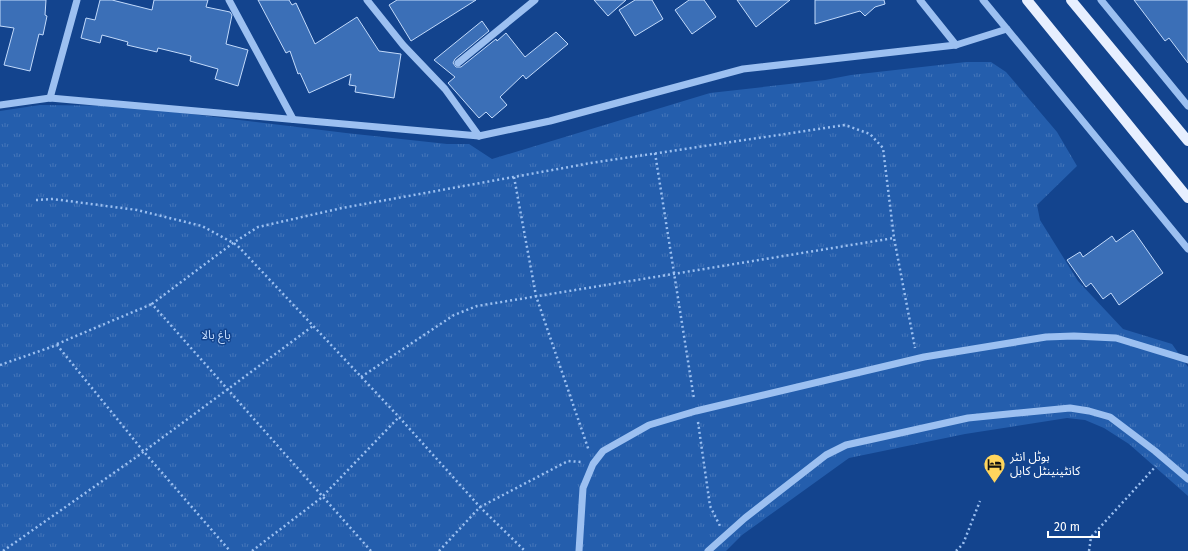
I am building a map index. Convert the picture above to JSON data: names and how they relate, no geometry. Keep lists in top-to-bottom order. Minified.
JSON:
{"parks":["باغ بالا"],"places":{"hotel":["ہوٹل انٹر کانٹینینٹل کابل"]},"scale_bar":"20 m"}
